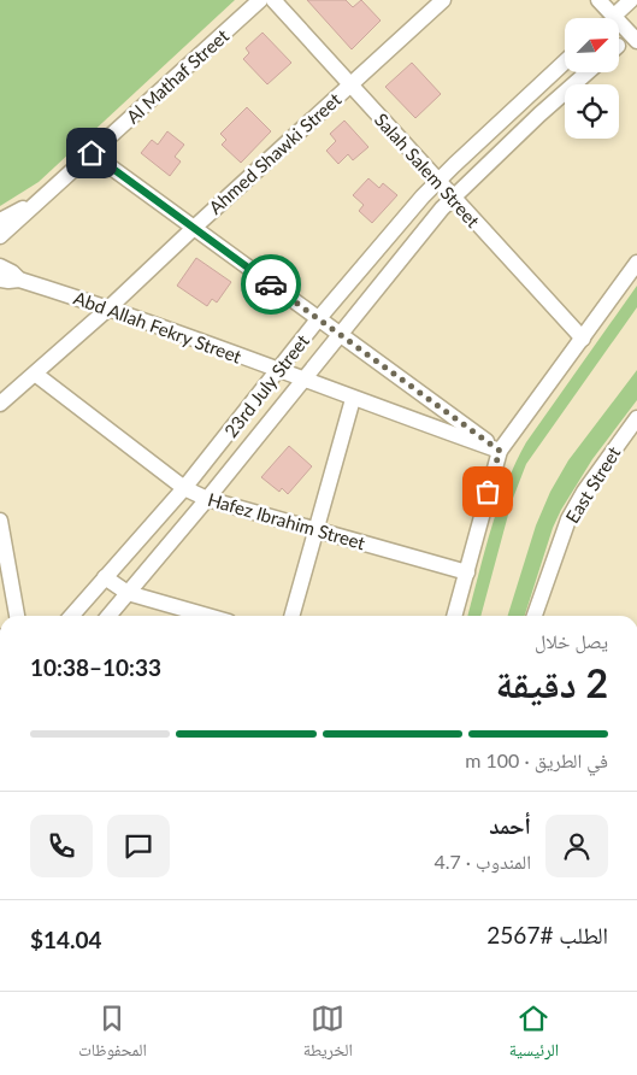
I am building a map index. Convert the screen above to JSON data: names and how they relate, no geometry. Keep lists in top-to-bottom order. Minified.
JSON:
{"streets":{"street":["Al Mathaf Street","Ahmed Shawki Street","Salah Salem Street","Abd Allah Fekry Street","23rd July Street","East Street","Hafez Ibrahim Street"]},"crossings":[["Ahmed Shawki Street","Salah Salem Street"],["Ahmed Shawki Street","Abd Allah Fekry Street"],["Ahmed Shawki Street","Hafez Ibrahim Street"],["Salah Salem Street","23rd July Street"],["Abd Allah Fekry Street","23rd July Street"],["23rd July Street","Hafez Ibrahim Street"]],"north":"top right","page":{"heading":["2 دقيقة","يصل خلال","10:33–10:38"],"panel":["أحمد","المندوب · 4.7","الطلب #2567","$14.04"],"bar":"في الطريق · 100 m","tabs":["الرئيسية","الخريطة","المحفوظات"]}}
